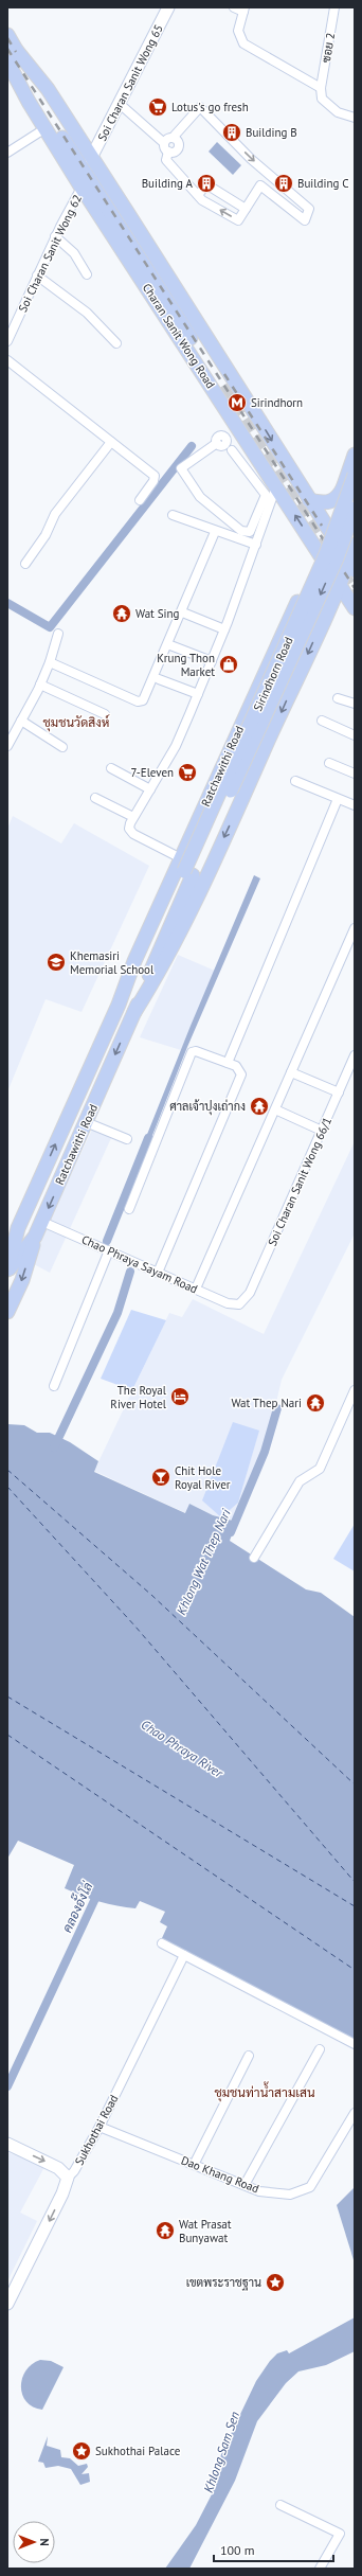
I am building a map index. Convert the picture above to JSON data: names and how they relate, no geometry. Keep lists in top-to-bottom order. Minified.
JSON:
{"streets":{"main road":["Charan Sanit Wong Road","Sirindhorn Road","Ratchawithi Road"],"street":["ซอย 2","Soi Charan Sanit Wong 65","Soi Charan Sanit Wong 62","Soi Charan Sanit Wong 66/1","Chao Phraya Sayam Road","Sukhothai Road","Dao Khang Road"]},"crossings":[["Soi Charan Sanit Wong 65","Charan Sanit Wong Road"],["Soi Charan Sanit Wong 62","Charan Sanit Wong Road"],["Charan Sanit Wong Road","Ratchawithi Road"],["Sirindhorn Road","Ratchawithi Road"],["Ratchawithi Road","Chao Phraya Sayam Road"],["Soi Charan Sanit Wong 66/1","Chao Phraya Sayam Road"],["Sukhothai Road","Dao Khang Road"]],"one_way":["Sukhothai Road"],"districts":["ชุมชนวัดสิงห์","ชุมชนท่าน้ำสามเสน"],"water":["Khlong Wat Thep Nari","Chao Phraya River","คลองอั๊งโล่","Khlong Sam Sen"],"places":{"supermarket":["Lotus's go fresh","7-Eleven"],"building":["Building B","Building A","Building C"],"metro station":["Sirindhorn"],"temple":["Wat Sing","ศาลเจ้าปุงเถ่ากง","Wat Thep Nari","Wat Prasat Bunyawat"],"shop":["Krung Thon Market"],"school or university":["Khemasiri Memorial School"],"hotel":["The Royal River Hotel"],"bar":["Chit Hole Royal River"],"place":["เขตพระราชฐาน","Sukhothai Palace"]},"scale_bar":"100 m","north":"right"}
